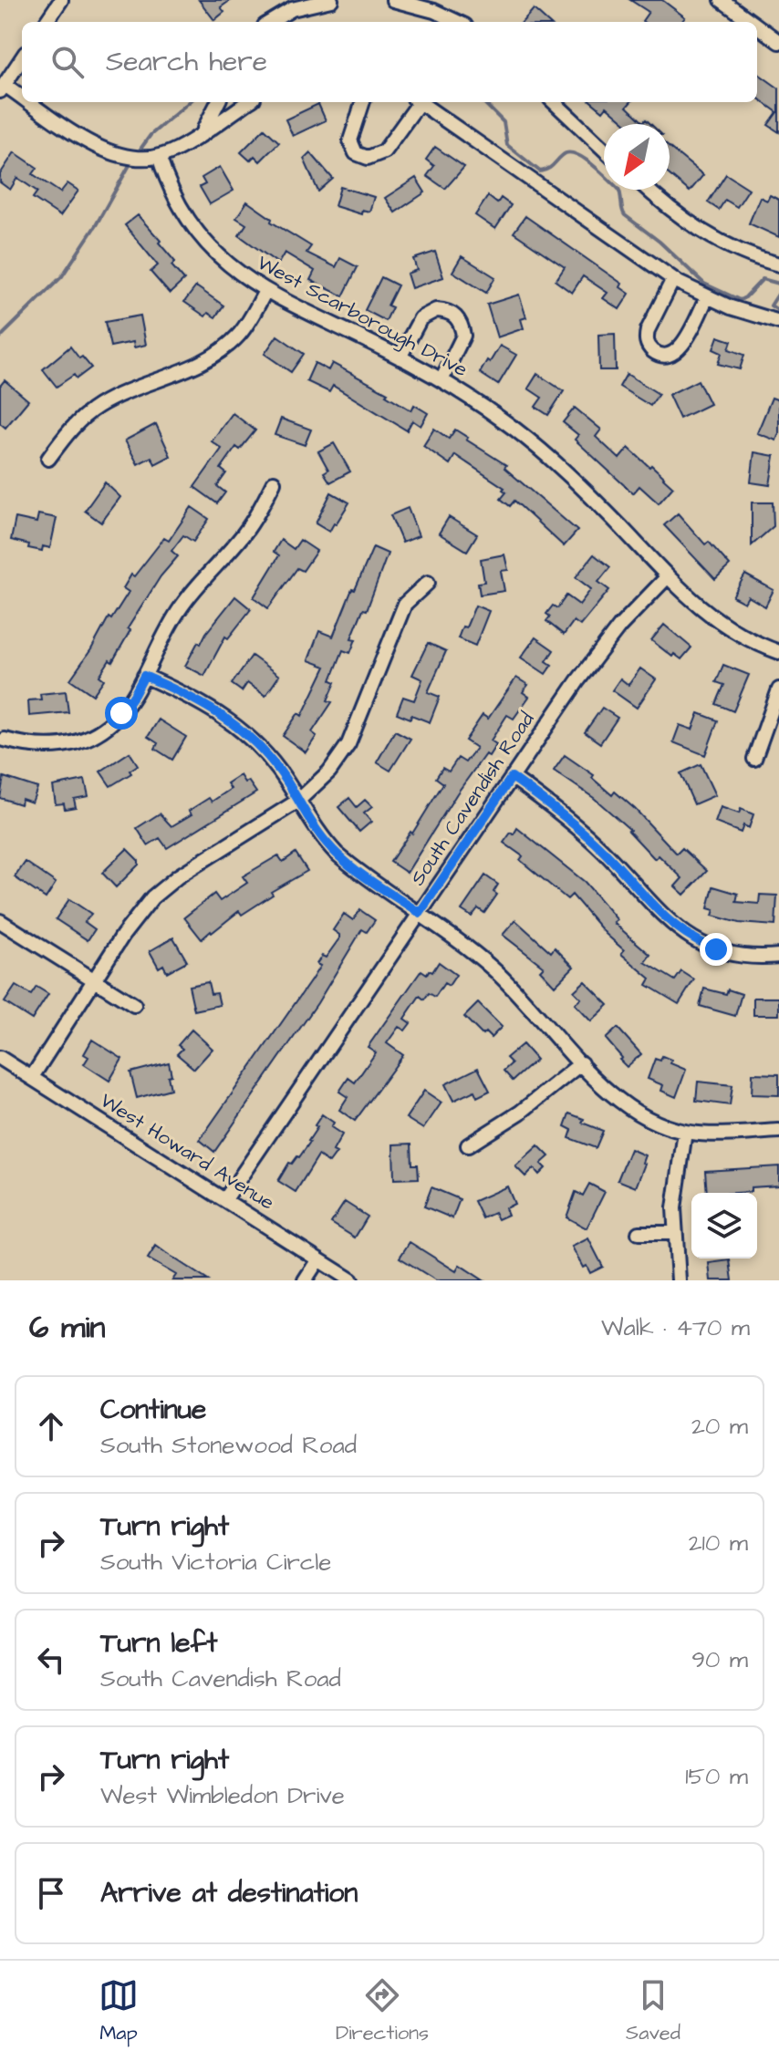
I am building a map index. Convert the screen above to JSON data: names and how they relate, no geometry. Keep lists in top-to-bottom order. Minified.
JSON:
{"streets":{"street":["West Scarborough Drive","South Cavendish Road","West Howard Avenue"]},"crossings":[["West Scarborough Drive","South Cavendish Road"],["South Cavendish Road","West Howard Avenue"]],"north":"bottom left","page":{"search":"Search here","heading":["6 min","Walk · 470 m"],"list":[["Continue","South Stonewood Road","20 m"],["Turn right","South Victoria Circle","210 m"],["Turn left","South Cavendish Road","90 m"],["Turn right","West Wimbledon Drive","150 m"],"Arrive at destination"],"nav":["Map","Directions","Saved"]}}
